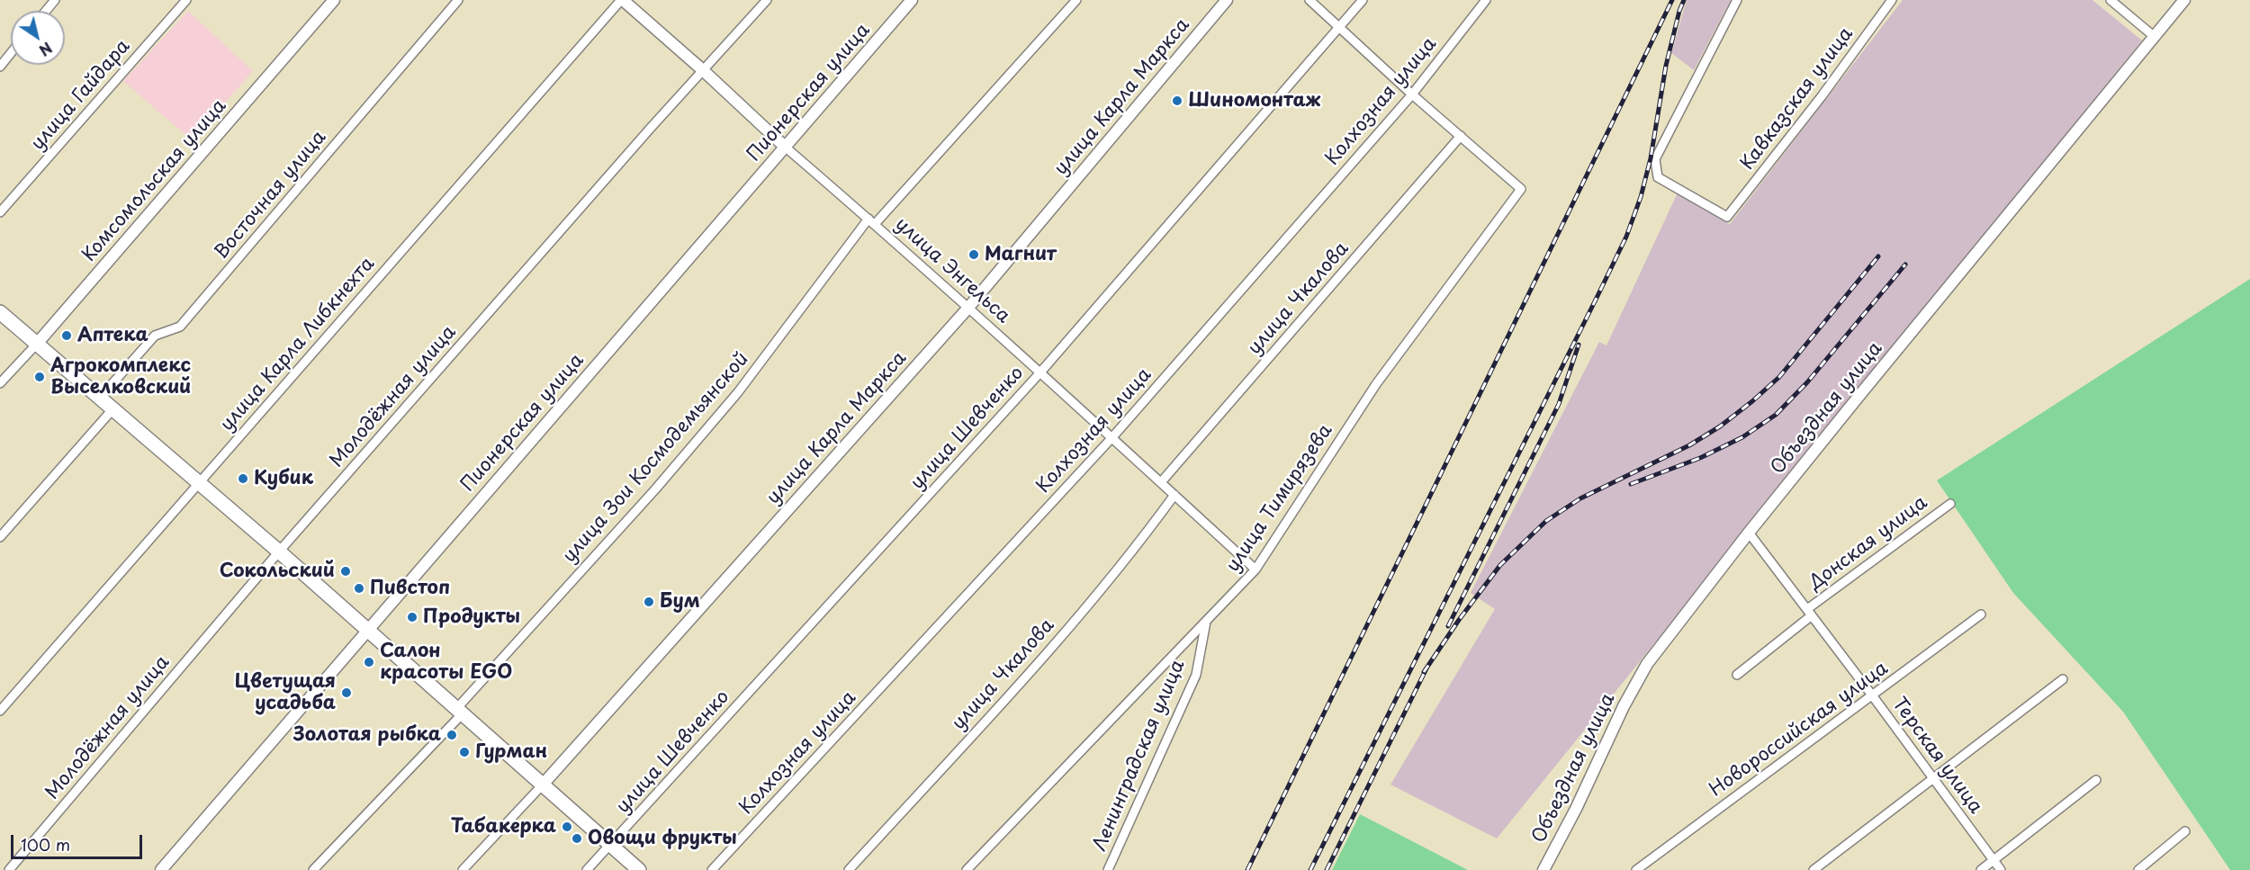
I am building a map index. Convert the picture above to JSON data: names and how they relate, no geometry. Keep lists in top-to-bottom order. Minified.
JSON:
{"streets":{"street":["Пионерская улица","улица Гайдара","улица Карла Маркса","Кавказская улица","Колхозная улица","Комсомольская улица","Восточная улица","улица Энгельса","улица Чкалова","улица Карла Либкнехта","Молодёжная улица","Объездная улица","улица Шевченко","улица Зои Космодемьянской","улица Тимирязева","Донская улица","Новороссийская улица","Ленинградская улица","Терская улица"]},"crossings":[["Пионерская улица","улица Энгельса"],["улица Карла Маркса","улица Энгельса"],["Колхозная улица","улица Энгельса"],["улица Энгельса","улица Чкалова"],["улица Энгельса","улица Карла Либкнехта"],["улица Энгельса","Молодёжная улица"],["улица Энгельса","улица Шевченко"],["улица Энгельса","улица Зои Космодемьянской"],["улица Энгельса","улица Тимирязева"],["улица Чкалова","улица Тимирязева"],["Объездная улица","Терская улица"],["улица Тимирязева","Ленинградская улица"],["Донская улица","Терская улица"],["Новороссийская улица","Терская улица"]],"places":["Шиномонтаж","Магнит","Аптека","Агрокомплекс Выселковский","Кубик","Сокольский","Пивстоп","Бум","Продукты","Салон красоты EGO","Цветущая усадьба","Золотая рыбка","Гурман","Табакерка","Овощи фрукты"],"scale_bar":"100 m","north":"bottom right"}
